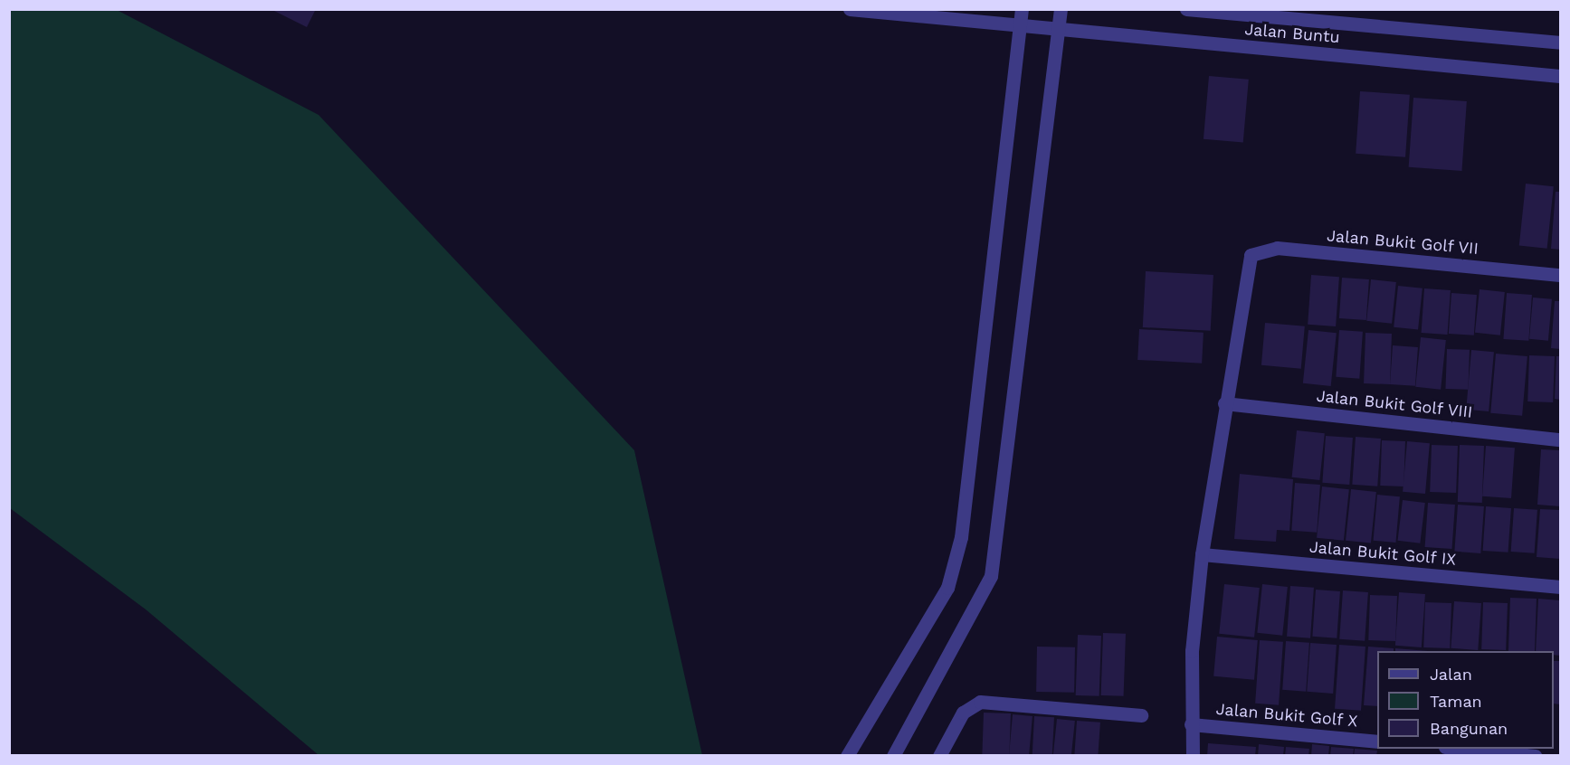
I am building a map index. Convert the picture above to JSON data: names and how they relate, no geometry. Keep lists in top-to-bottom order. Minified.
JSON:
{"streets":{"street":["Jalan Buntu","Jalan Bukit Golf VII","Jalan Bukit Golf VIII","Jalan Bukit Golf IX","Jalan Bukit Golf X"]},"crossings":[["Jalan Bukit Golf VII","Jalan Bukit Golf VIII"]],"legend":["Jalan","Taman","Bangunan"]}
